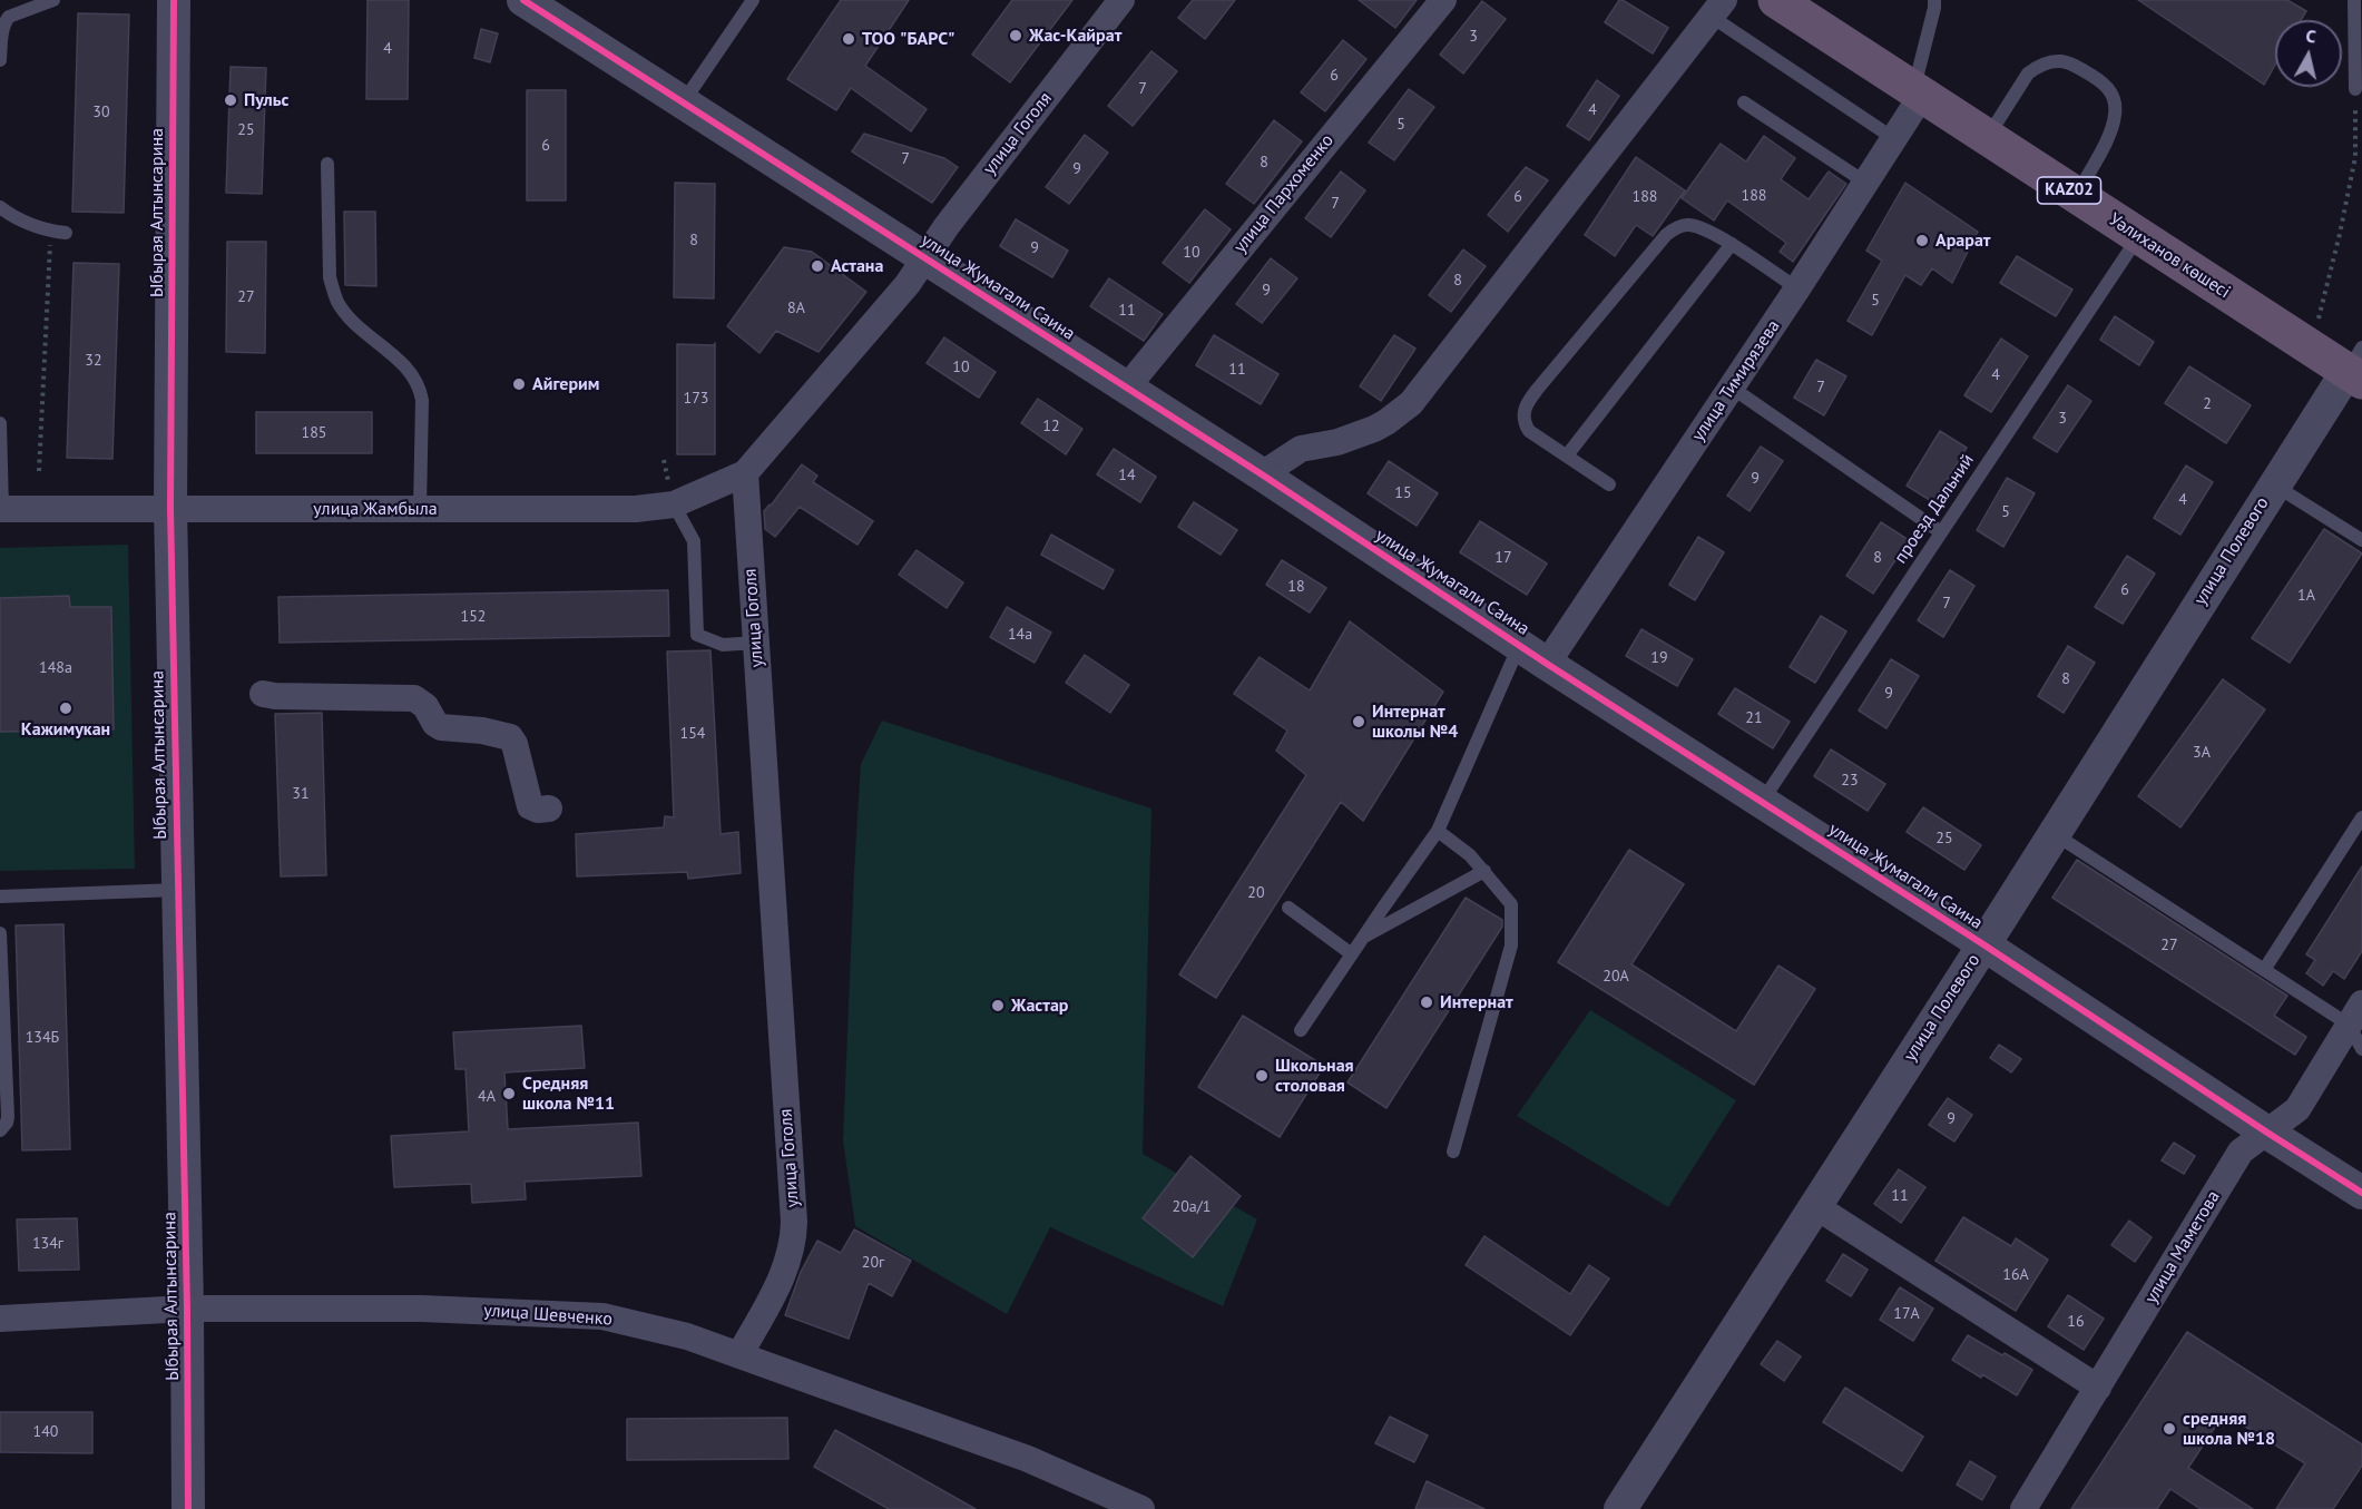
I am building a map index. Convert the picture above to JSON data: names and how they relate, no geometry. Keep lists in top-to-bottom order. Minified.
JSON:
{"streets":{"highway":["KАZ02","Уәлиханов көшесі"],"street":["улица Гоголя","улица Пархоменко","Ыбырая Алтынсарина","улица Жумагали Саина","улица Тимирязева","улица Жамбыла","улица Полевого","улица Маметова","улица Шевченко"],"lane":["проезд Дальний"]},"crossings":[["улица Гоголя","улица Жумагали Саина"],["улица Гоголя","улица Жамбыла"],["улица Гоголя","улица Шевченко"],["улица Пархоменко","улица Жумагали Саина"],["Ыбырая Алтынсарина","улица Жамбыла"],["Ыбырая Алтынсарина","улица Шевченко"],["Уәлиханов көшесі","улица Тимирязева"],["Уәлиханов көшесі","проезд Дальний"],["Уәлиханов көшесі","улица Полевого"],["улица Жумагали Саина","улица Тимирязева"],["улица Жумагали Саина","проезд Дальний"],["улица Жумагали Саина","улица Полевого"],["улица Жумагали Саина","улица Маметова"]],"places":["Жас-Кайрат","ТОО \"БАРС\"","Пульс","Арарат","Астана","Айгерим","Кажимукан","Интернат школы №4","Интернат","Жастар","Школьная столовая","Средняя школа №11","средняя школа №18"],"house_numbers":["3","4","6","7","4","30","5","25","6","7","8","9","188","6","188","7","8","9","10","8","9","27","5","8А","11","32","10","11","4","7","173","2","3","12","185","14","9","15","4","5","17","8","18","6","1А","7","152","14а","19","148а","8","9","21","154","3А","23","31","25","20","27","20А","134Б","4А","9","11","20а/1","134г","20г","16А","17А","16","140"],"north":"top"}
